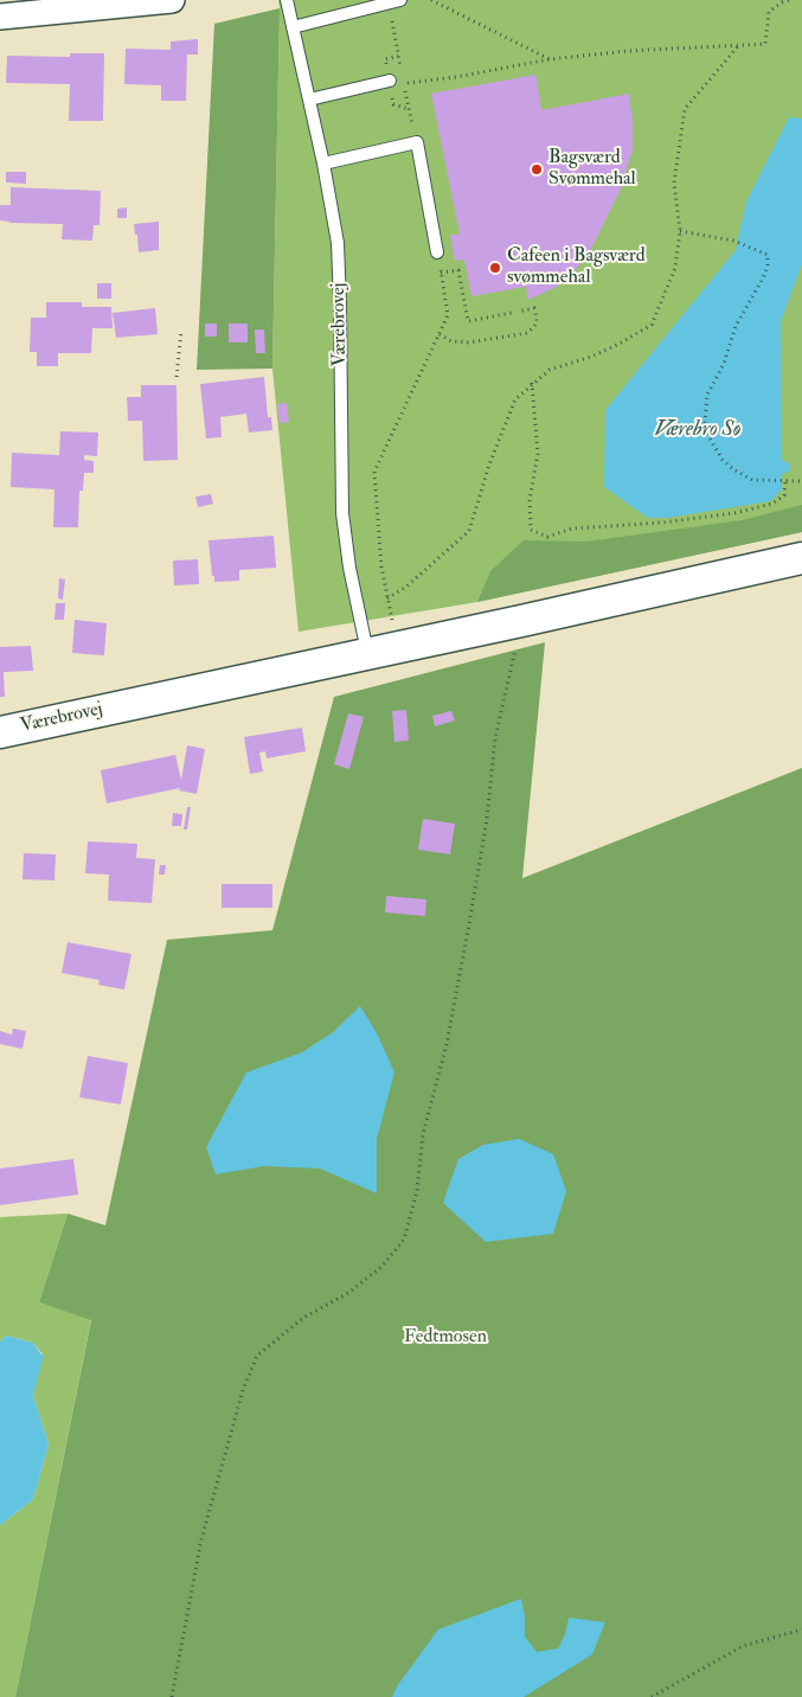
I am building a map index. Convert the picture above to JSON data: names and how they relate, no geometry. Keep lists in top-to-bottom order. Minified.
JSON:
{"streets":{"street":["Værebrovej"]},"water":["Værebro Sø"],"parks":["Fedtmosen"],"places":["Bagsværd Svømmehal","Cafeen i Bagsværd svømmehal"]}
